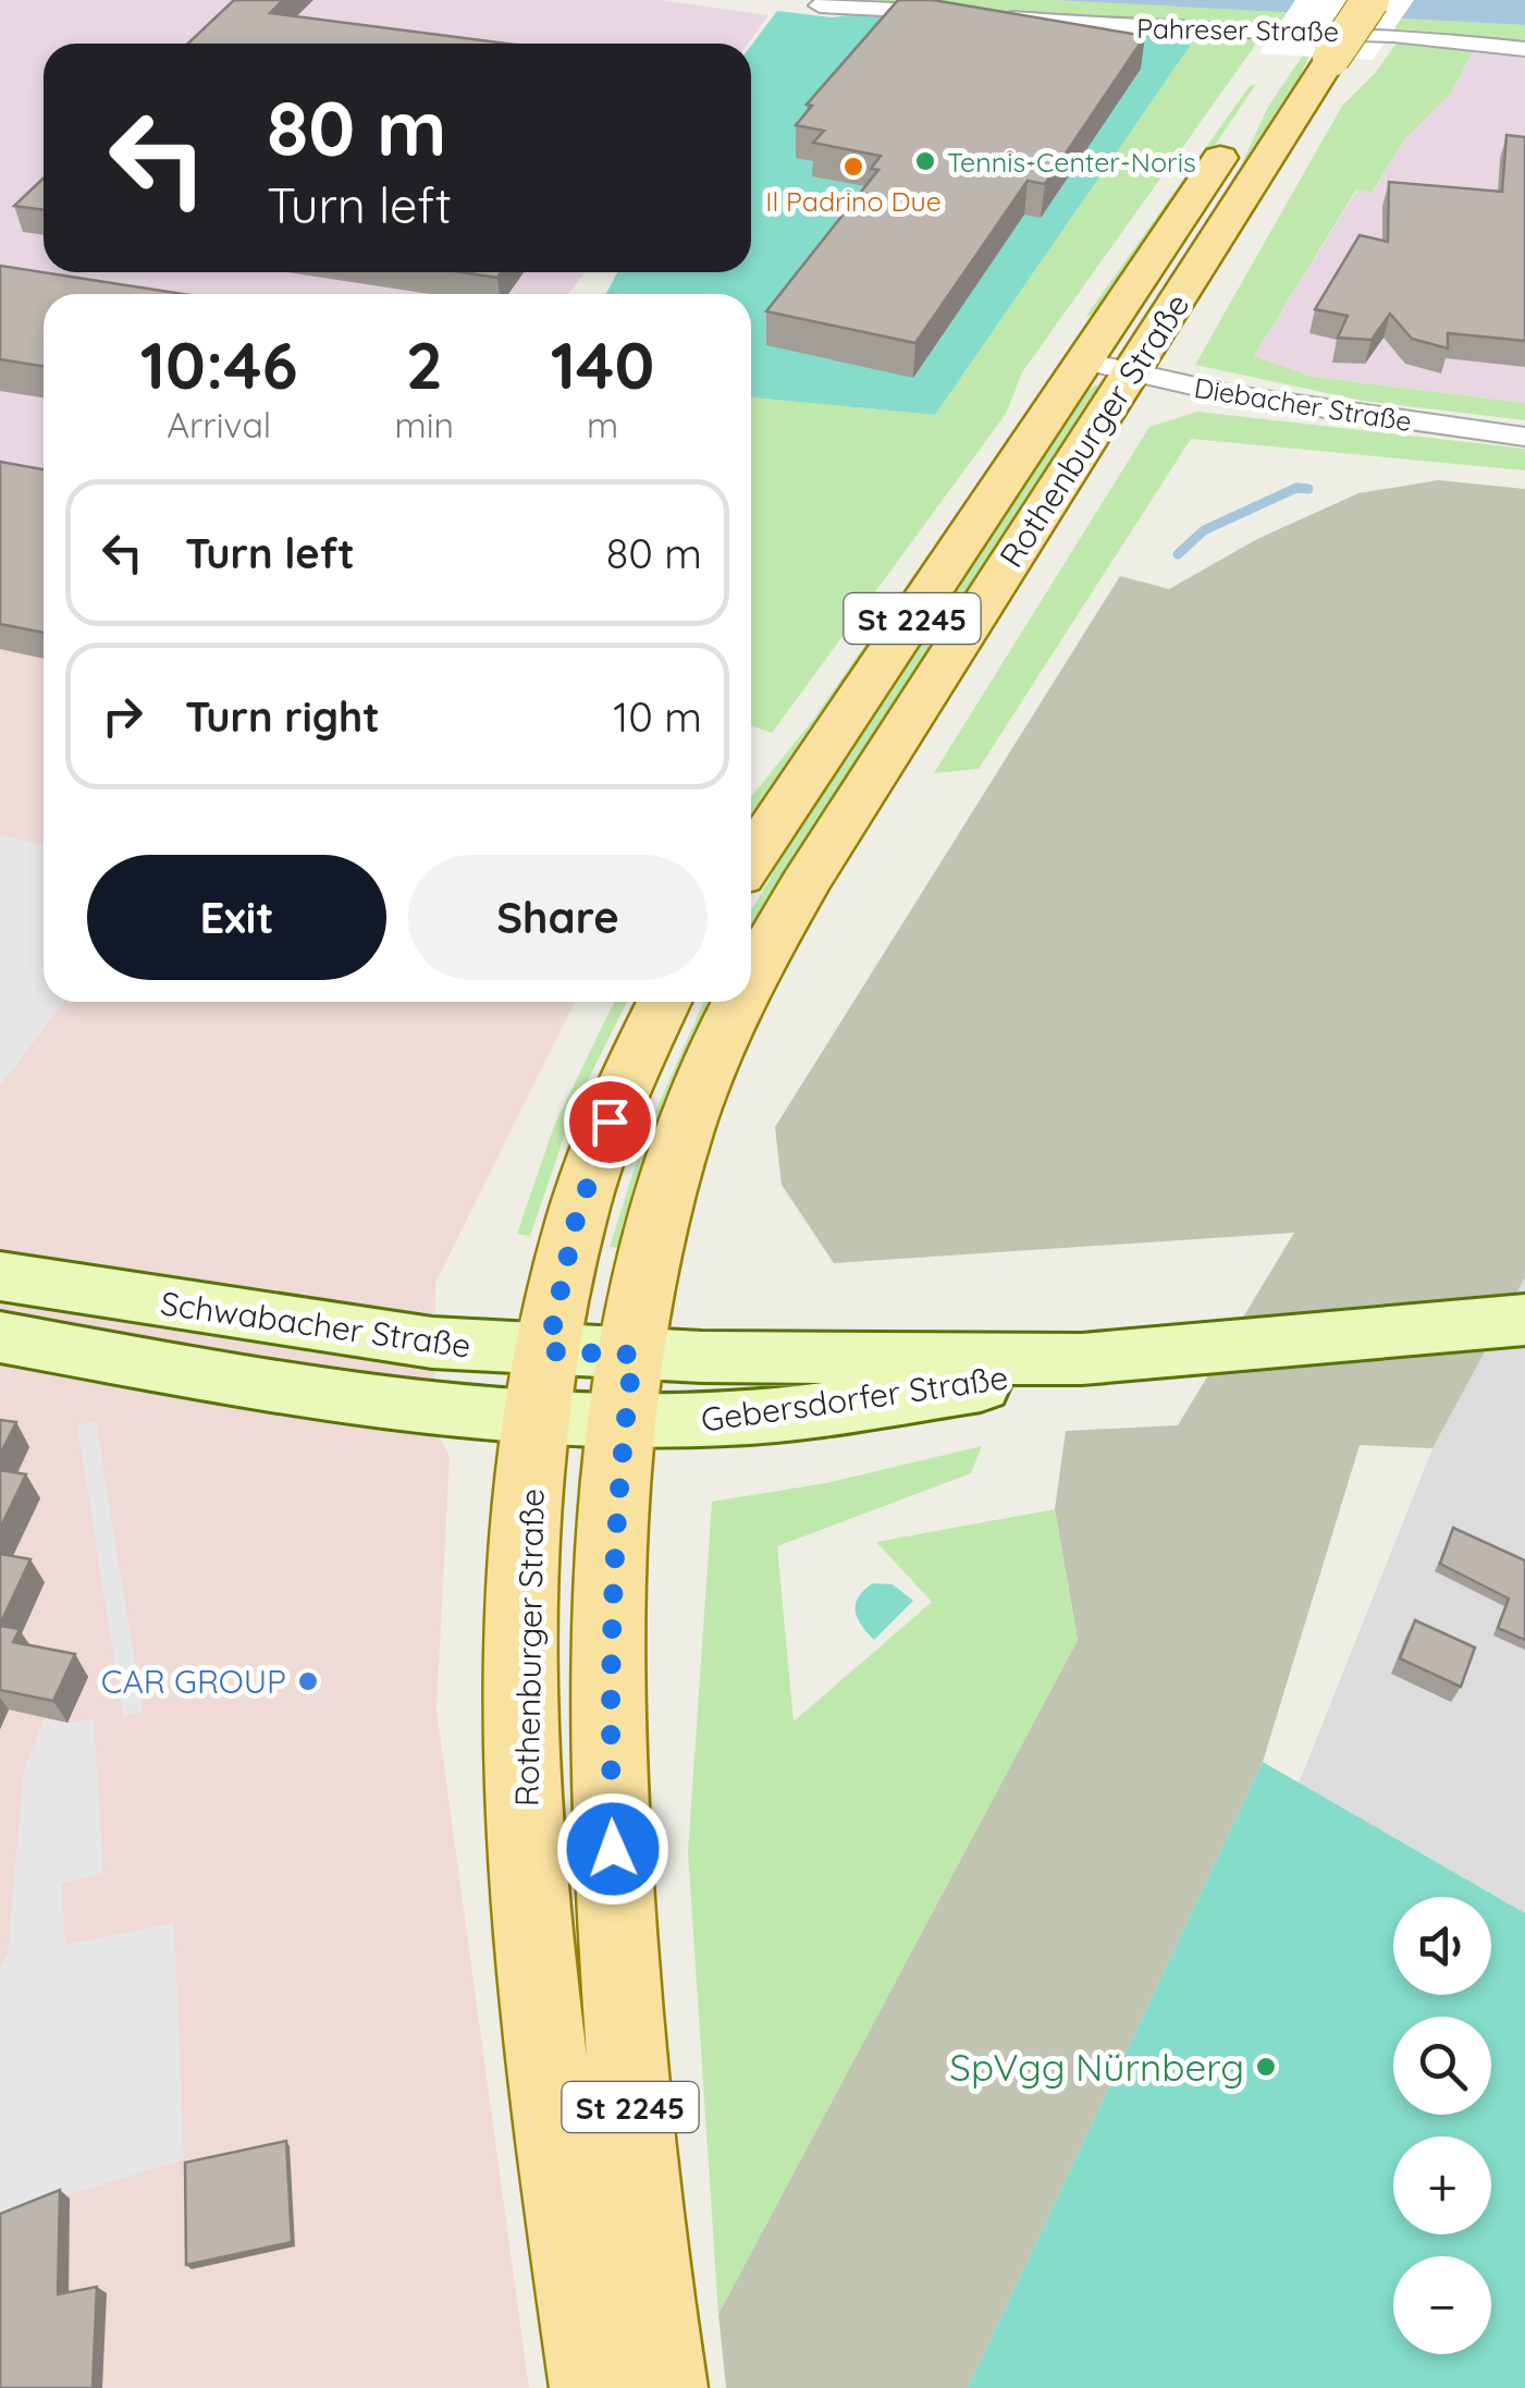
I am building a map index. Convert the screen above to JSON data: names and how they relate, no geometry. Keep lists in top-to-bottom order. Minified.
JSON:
{"streets":{"main road":["Rothenburger Straße","St 2245","Schwabacher Straße","Gebersdorfer Straße"],"street":["Pahreser Straße","Diebacher Straße"]},"crossings":[["Diebacher Straße","Rothenburger Straße"],["Rothenburger Straße","Schwabacher Straße"],["Rothenburger Straße","Gebersdorfer Straße"],["Schwabacher Straße","Gebersdorfer Straße"]],"places":["Tennis-Center-Noris","Il Padrino Due","CAR GROUP","SpVgg Nürnberg"],"page":{"turn":["80 m","Turn left"],"eta":["10:46","Arrival","2","min","140","m"],"list":[{"name":"Turn left","value":"80 m"},{"name":"Turn right","value":"10 m"}],"buttons":["Exit","Share"],"map_buttons":["+","−"]}}
